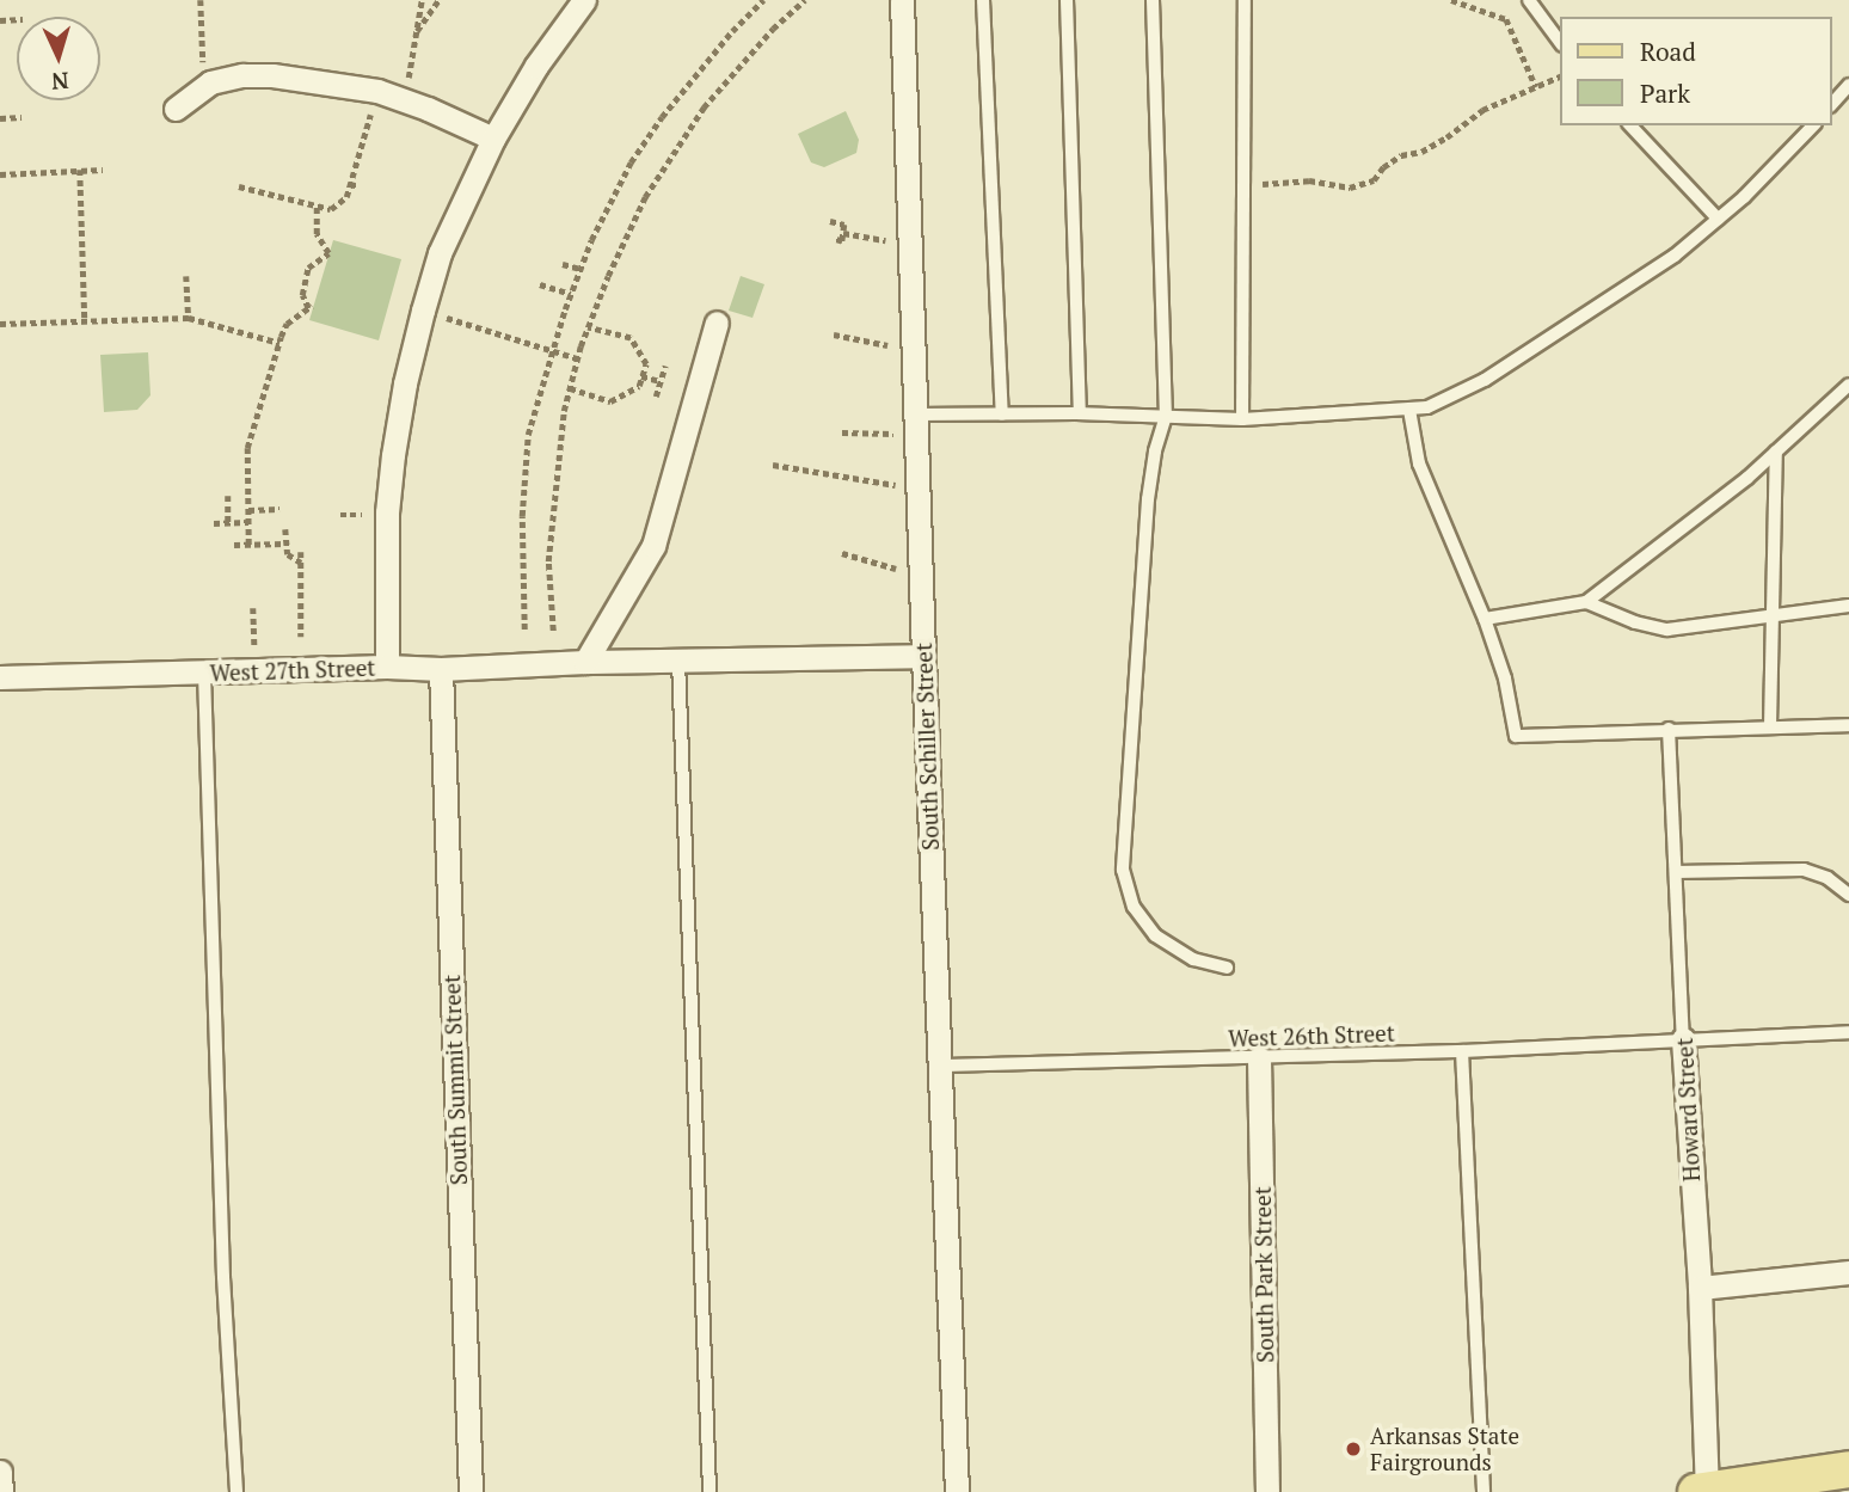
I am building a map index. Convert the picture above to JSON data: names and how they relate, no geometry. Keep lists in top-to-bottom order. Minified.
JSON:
{"streets":{"street":["West 27th Street","South Schiller Street","South Summit Street","Howard Street","South Park Street"],"lane":["West 26th Street"]},"crossings":[["West 27th Street","South Schiller Street"],["West 27th Street","South Summit Street"],["South Schiller Street","West 26th Street"],["West 26th Street","Howard Street"],["West 26th Street","South Park Street"]],"places":["Arkansas State Fairgrounds"],"legend":["Road","Park"],"north":"bottom"}
